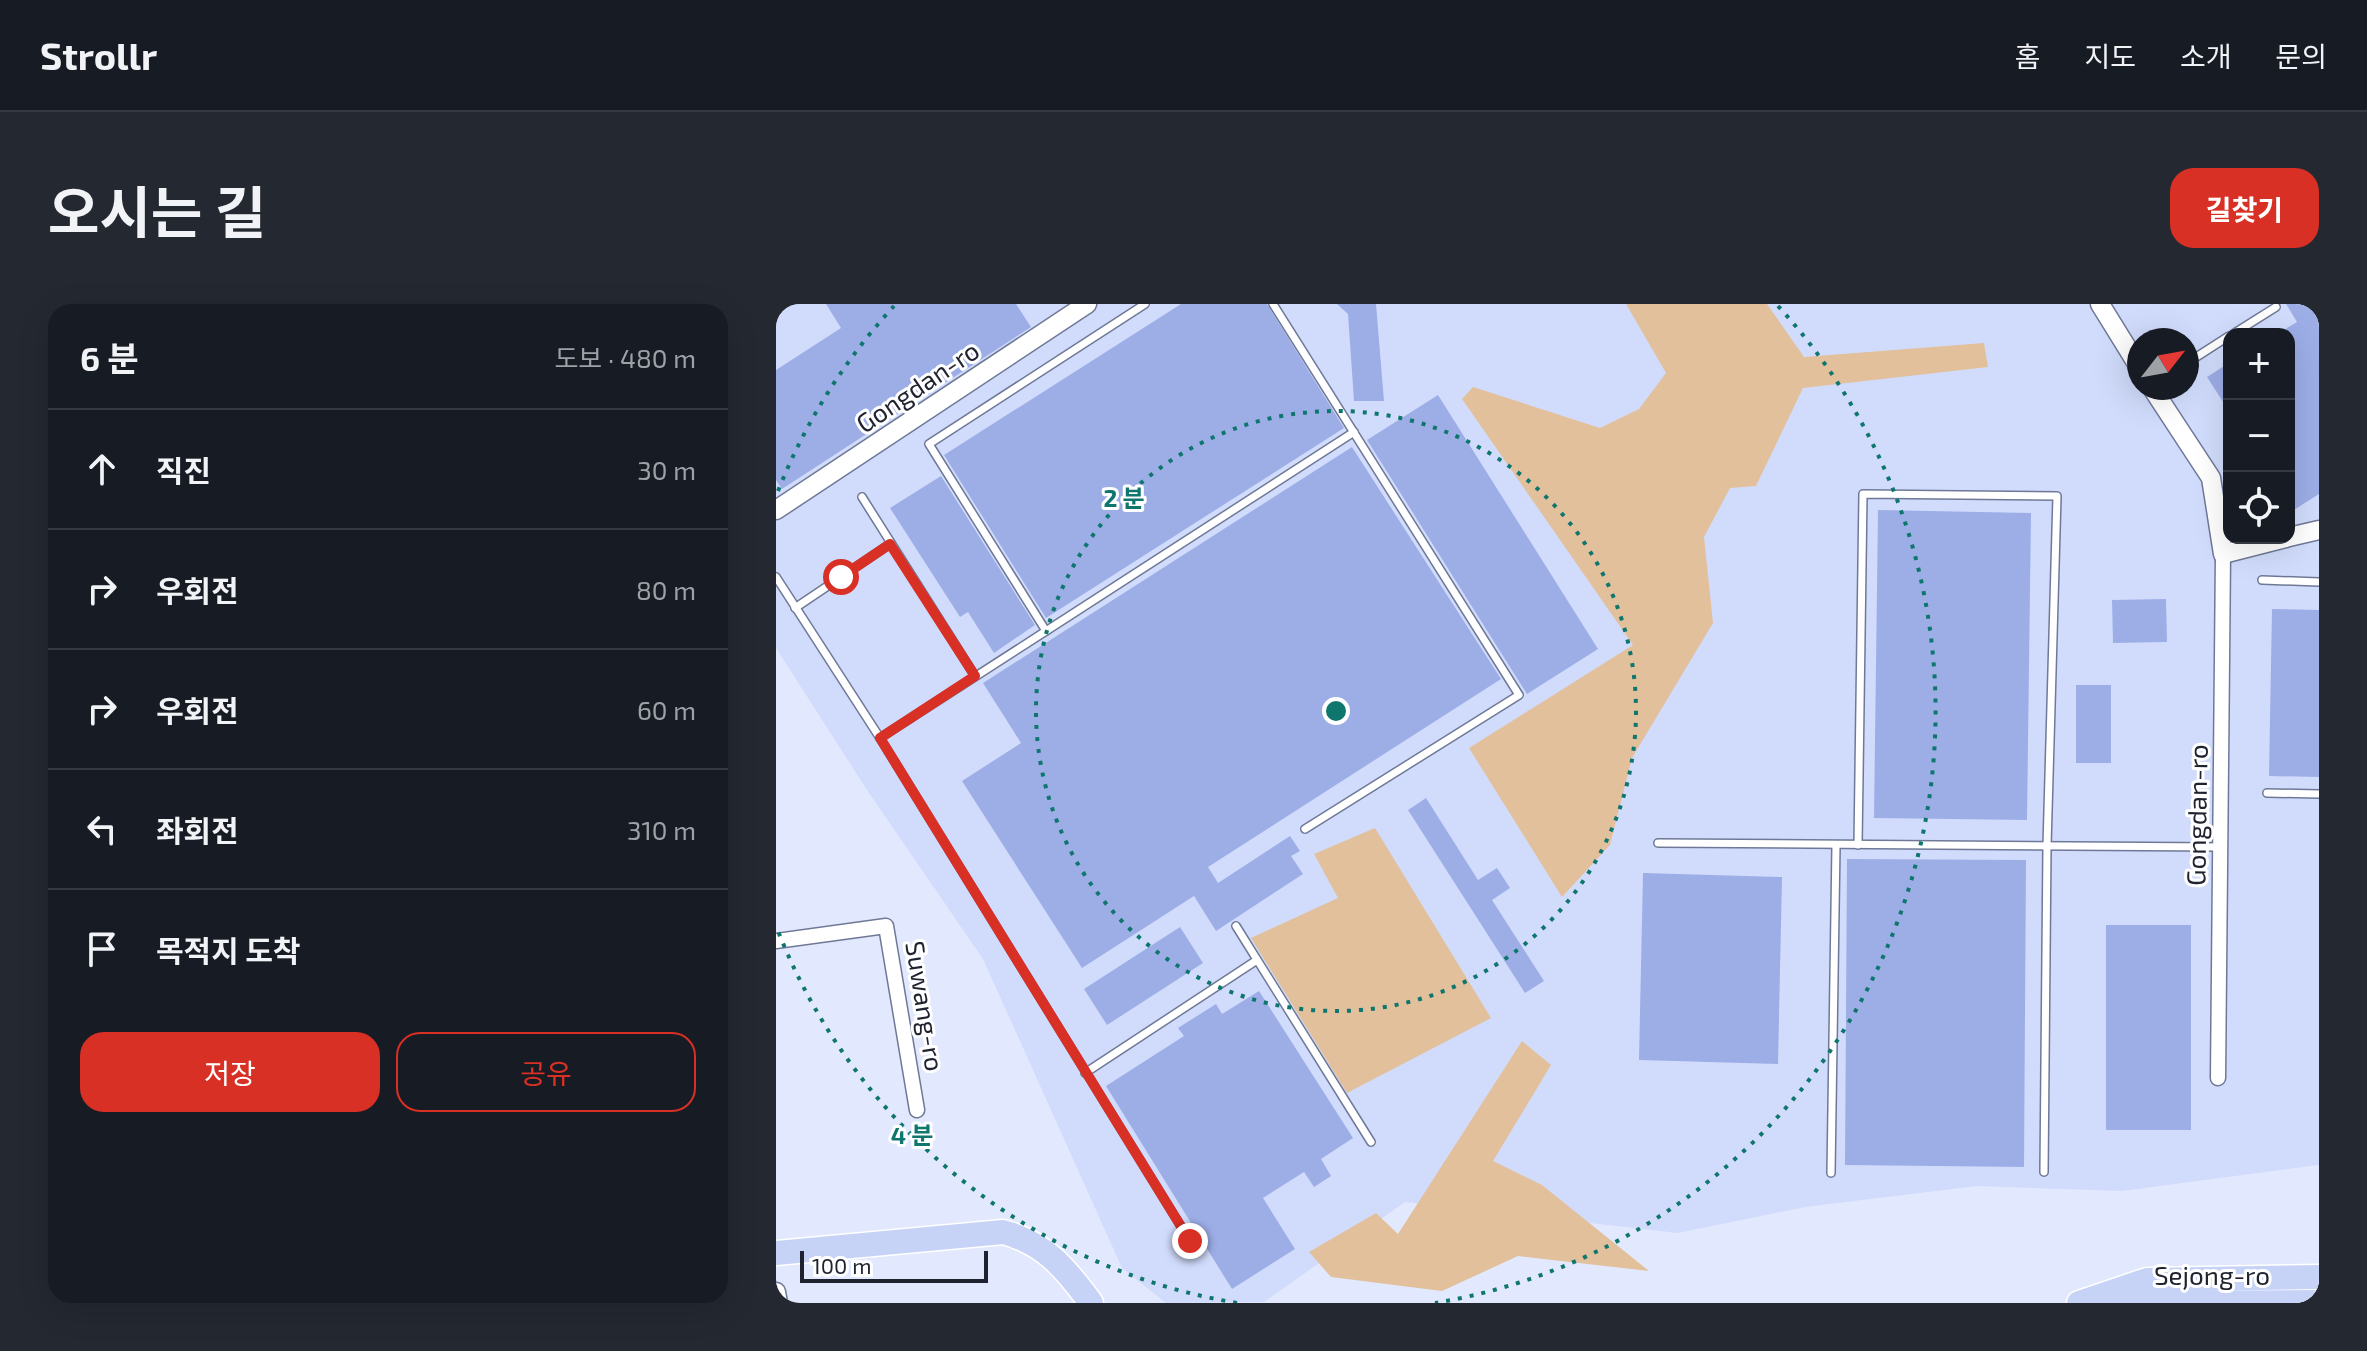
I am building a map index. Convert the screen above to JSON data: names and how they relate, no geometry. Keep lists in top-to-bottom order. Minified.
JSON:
{"streets":{"highway":["Sejong-ro"],"street":["Gongdan-ro","Suwang-ro"]},"scale_bar":"100 m","north":"top right","page":{"header":"Strollr","nav":["홈","지도","소개","문의"],"title":"오시는 길","buttons":["길찾기",["저장","공유"]],"heading":["6 분","도보 · 480 m"],"map_buttons":["+","−"],"list":[["직진","30 m"],["우회전","80 m"],["우회전","60 m"],["좌회전","310 m"],"목적지 도착"],"scale":"100 m"},"rings":["2 분","4 분"]}
